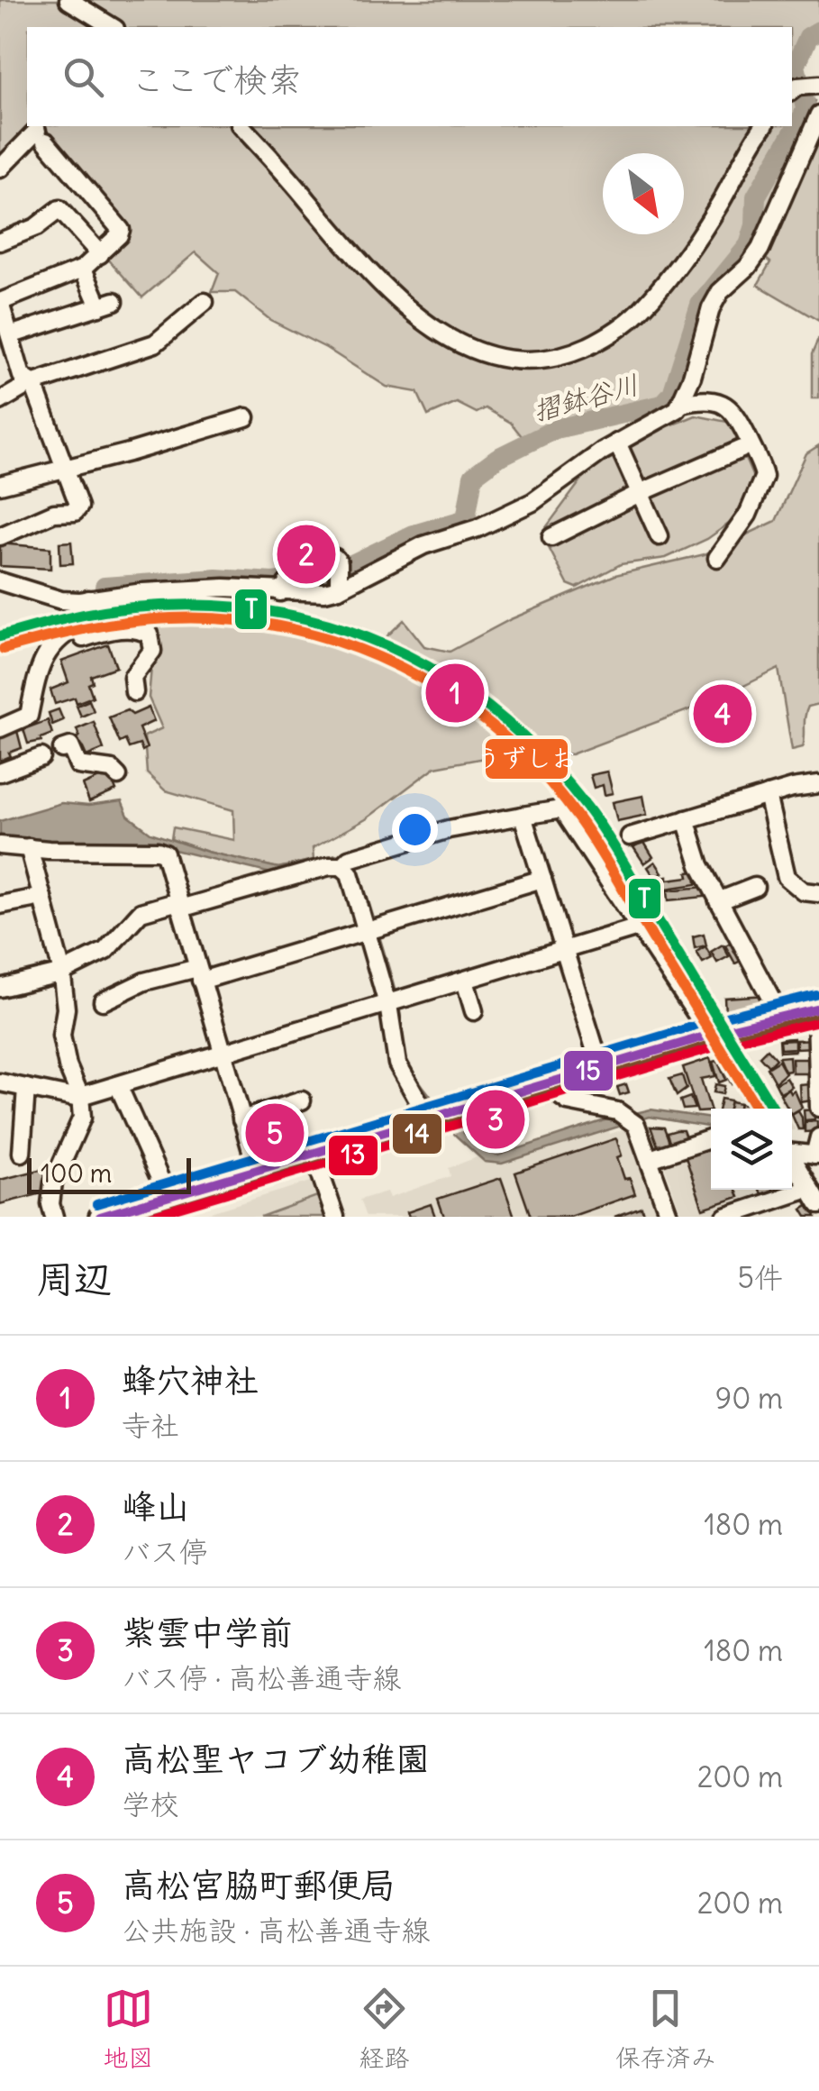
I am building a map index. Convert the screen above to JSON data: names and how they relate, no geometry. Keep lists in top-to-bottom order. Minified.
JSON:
{"water":["摺鉢谷川"],"lines":["transit line T","transit line うずしお","transit line 15","transit line 14","transit line 13"],"scale_bar":"100 m","north":"bottom right","page":{"search":"ここで検索","pins":["2","1","4","3","5"],"scale":"100 m","heading":["周辺","5件"],"list":[{"mark":"1","name":"蜂穴神社","note":"寺社","value":"90 m"},{"mark":"2","name":"峰山","note":"バス停","value":"180 m"},{"mark":"3","name":"紫雲中学前","note":"バス停 · 高松善通寺線","value":"180 m"},{"mark":"4","name":"高松聖ヤコブ幼稚園","note":"学校","value":"200 m"},{"mark":"5","name":"高松宮脇町郵便局","note":"公共施設 · 高松善通寺線","value":"200 m"}],"nav":["地図","経路","保存済み"]}}
